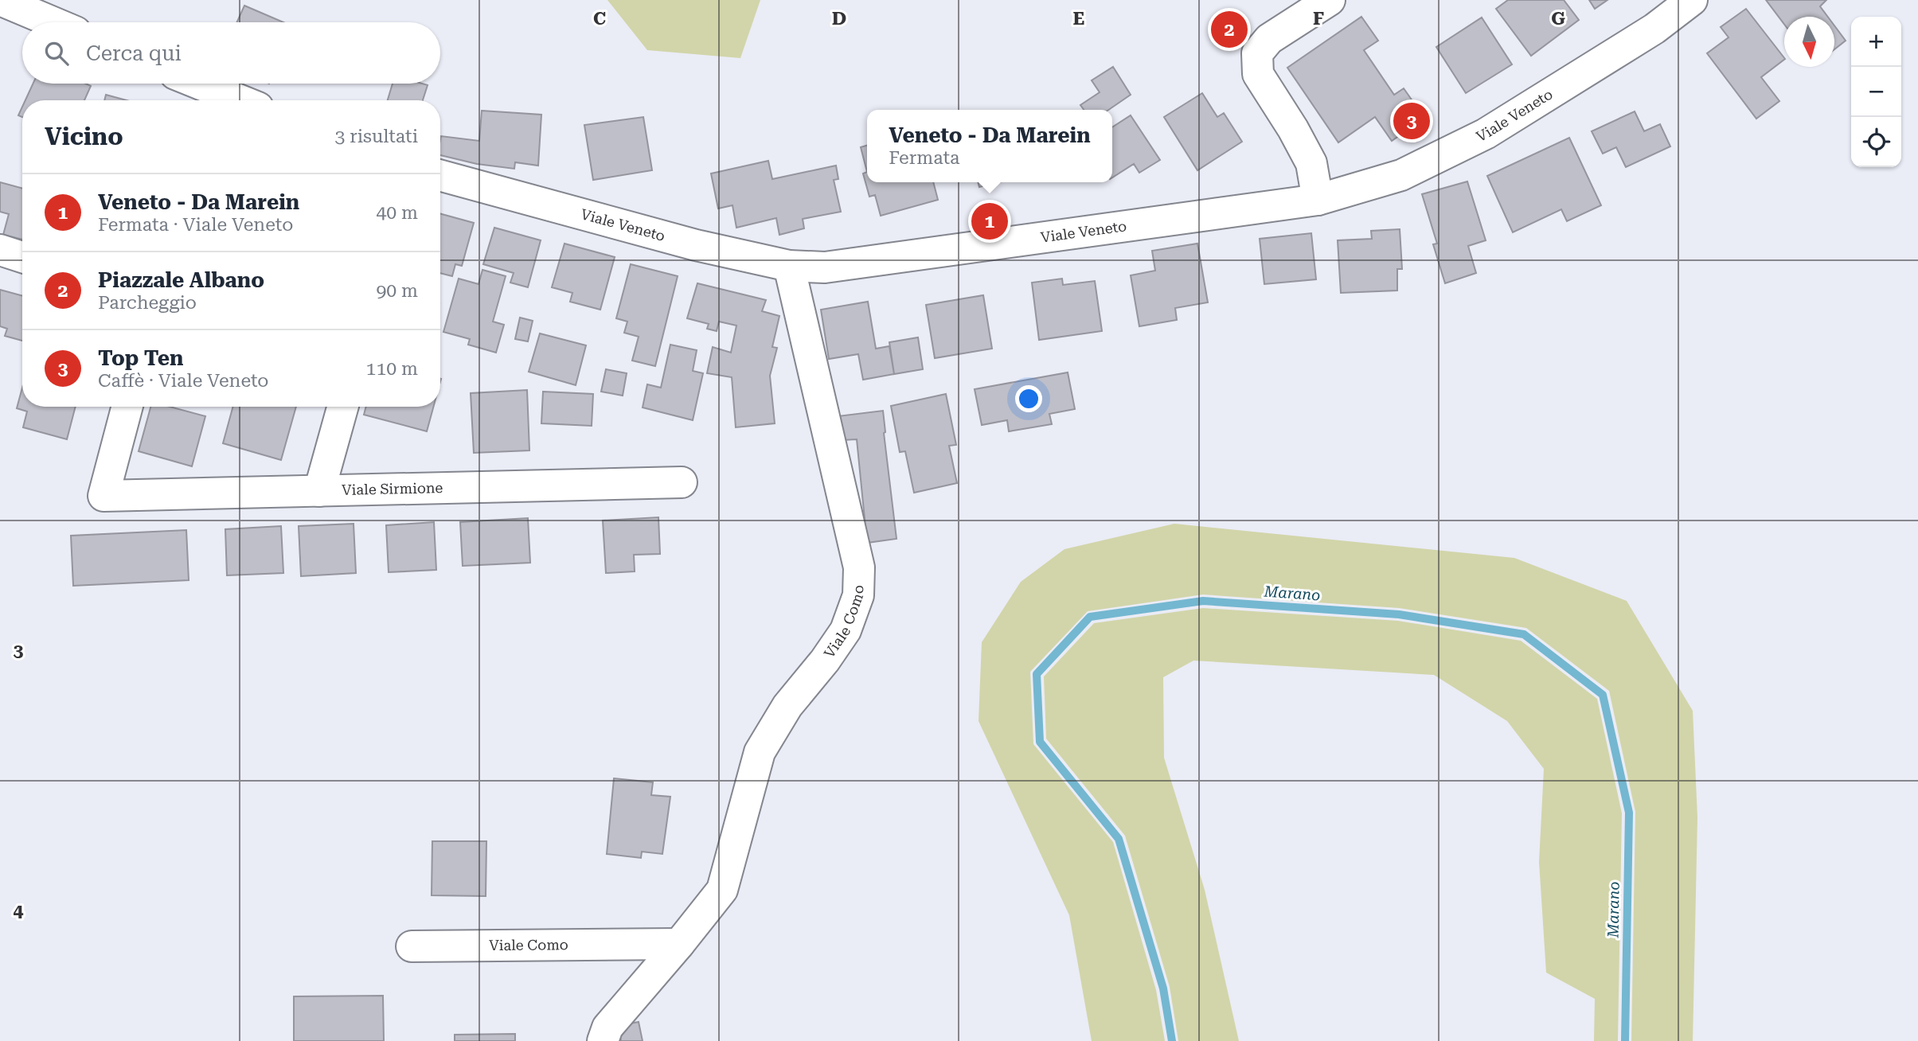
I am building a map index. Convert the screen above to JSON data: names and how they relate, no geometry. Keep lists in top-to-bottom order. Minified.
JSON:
{"streets":{"street":["Viale Veneto","Viale Sirmione","Viale Como"]},"crossings":[["Viale Veneto","Viale Como"]],"water":["Marano"],"north":"bottom","page":{"pins":["2","3","1"],"map_buttons":["+","−"],"search":"Cerca qui","heading":["Vicino","3 risultati"],"popup":["Veneto - Da Marein","Fermata"],"list":[{"mark":"1","name":"Veneto - Da Marein","note":"Fermata · Viale Veneto","value":"40 m"},{"mark":"2","name":"Piazzale Albano","note":"Parcheggio","value":"90 m"},{"mark":"3","name":"Top Ten","note":"Caffè · Viale Veneto","value":"110 m"}]},"grid":{"columns":["C","D","E","F","G"],"rows":["3","4"]}}
